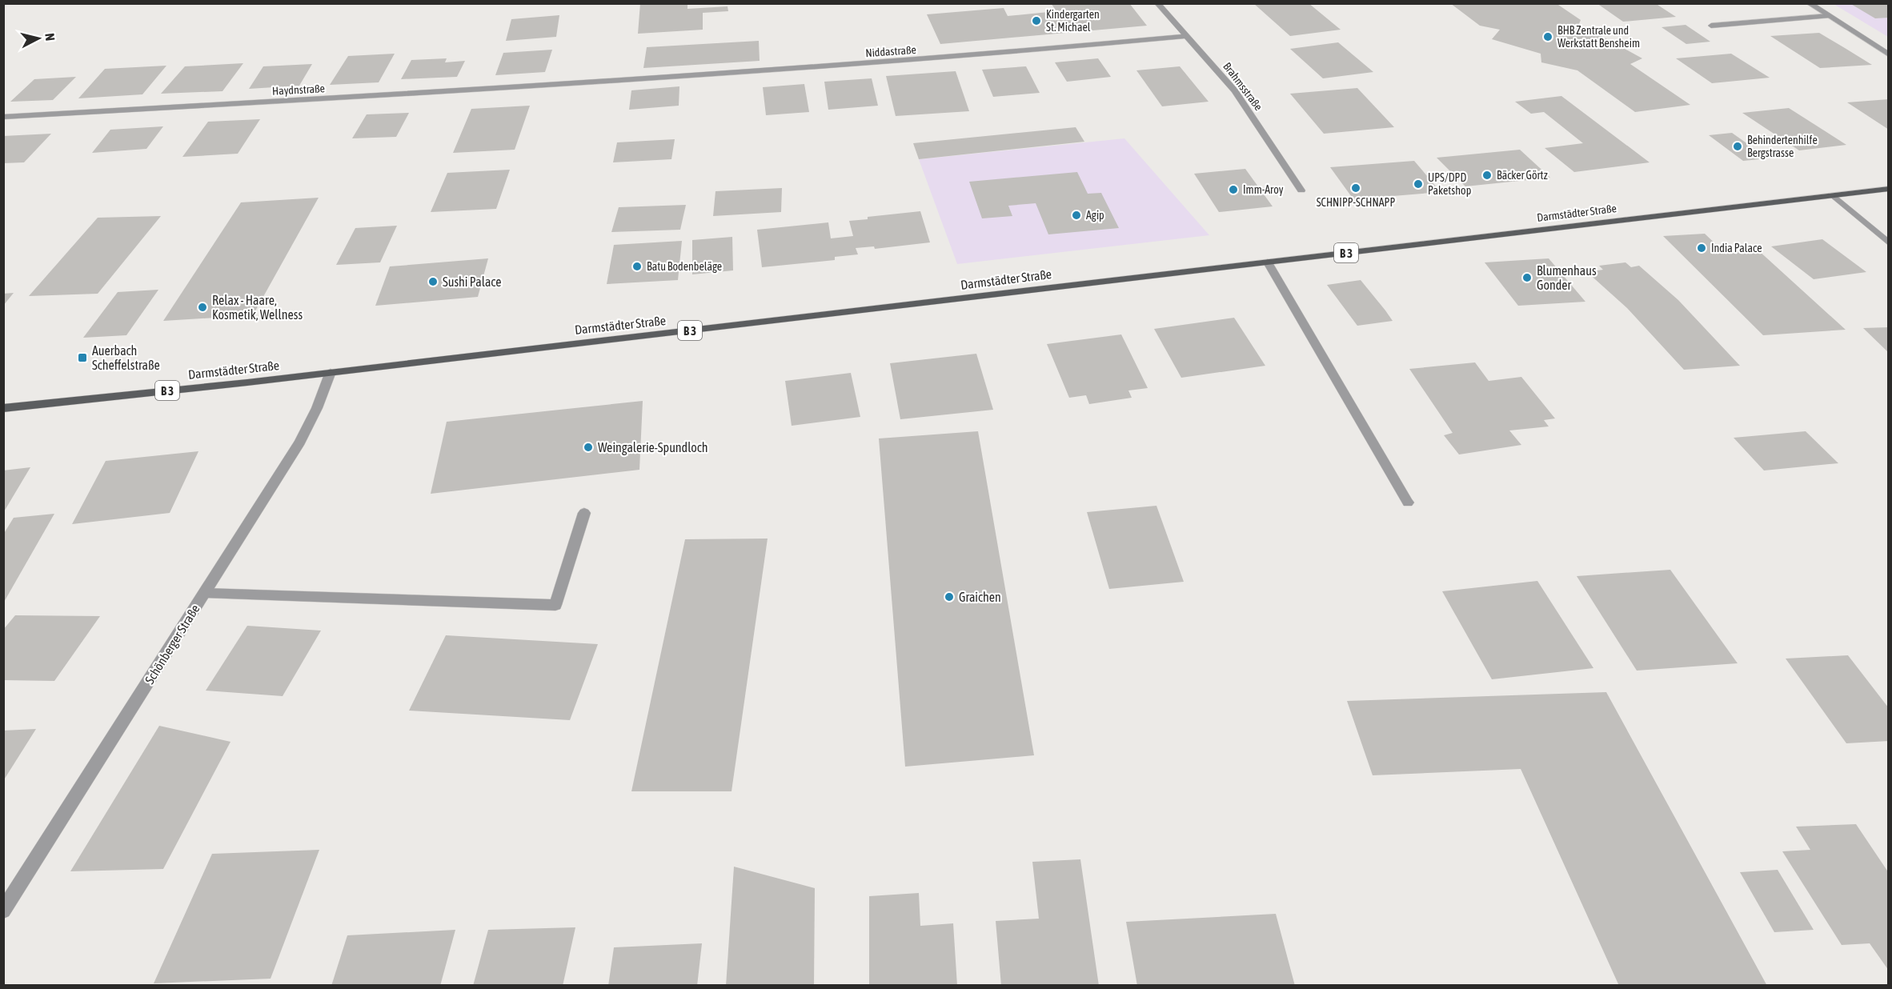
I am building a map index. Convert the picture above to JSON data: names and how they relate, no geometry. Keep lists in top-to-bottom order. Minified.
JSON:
{"streets":{"main road":["Darmstädter Straße","B 3"],"street":["Niddastraße","Brahmsstraße","Haydnstraße","Schönberger Straße"]},"crossings":[["Niddastraße","Brahmsstraße"],["Niddastraße","Haydnstraße"],["Darmstädter Straße","Schönberger Straße"]],"places":{"other":["Kindergarten St. Michael","BHB Zentrale und Werkstatt Bensheim","Behindertenhilfe Bergstrasse","Bäcker Görtz","UPS/DPD Paketshop","SCHNIPP-SCHNAPP","Imm-Aroy","Agip","India Palace","Batu Bodenbeläge","Blumenhaus Gonder","Sushi Palace","Relax - Haare, Kosmetik, Wellness","Weingalerie-Spundloch","Graichen"],"transit":["Auerbach Scheffelstraße"]},"north":"right"}
